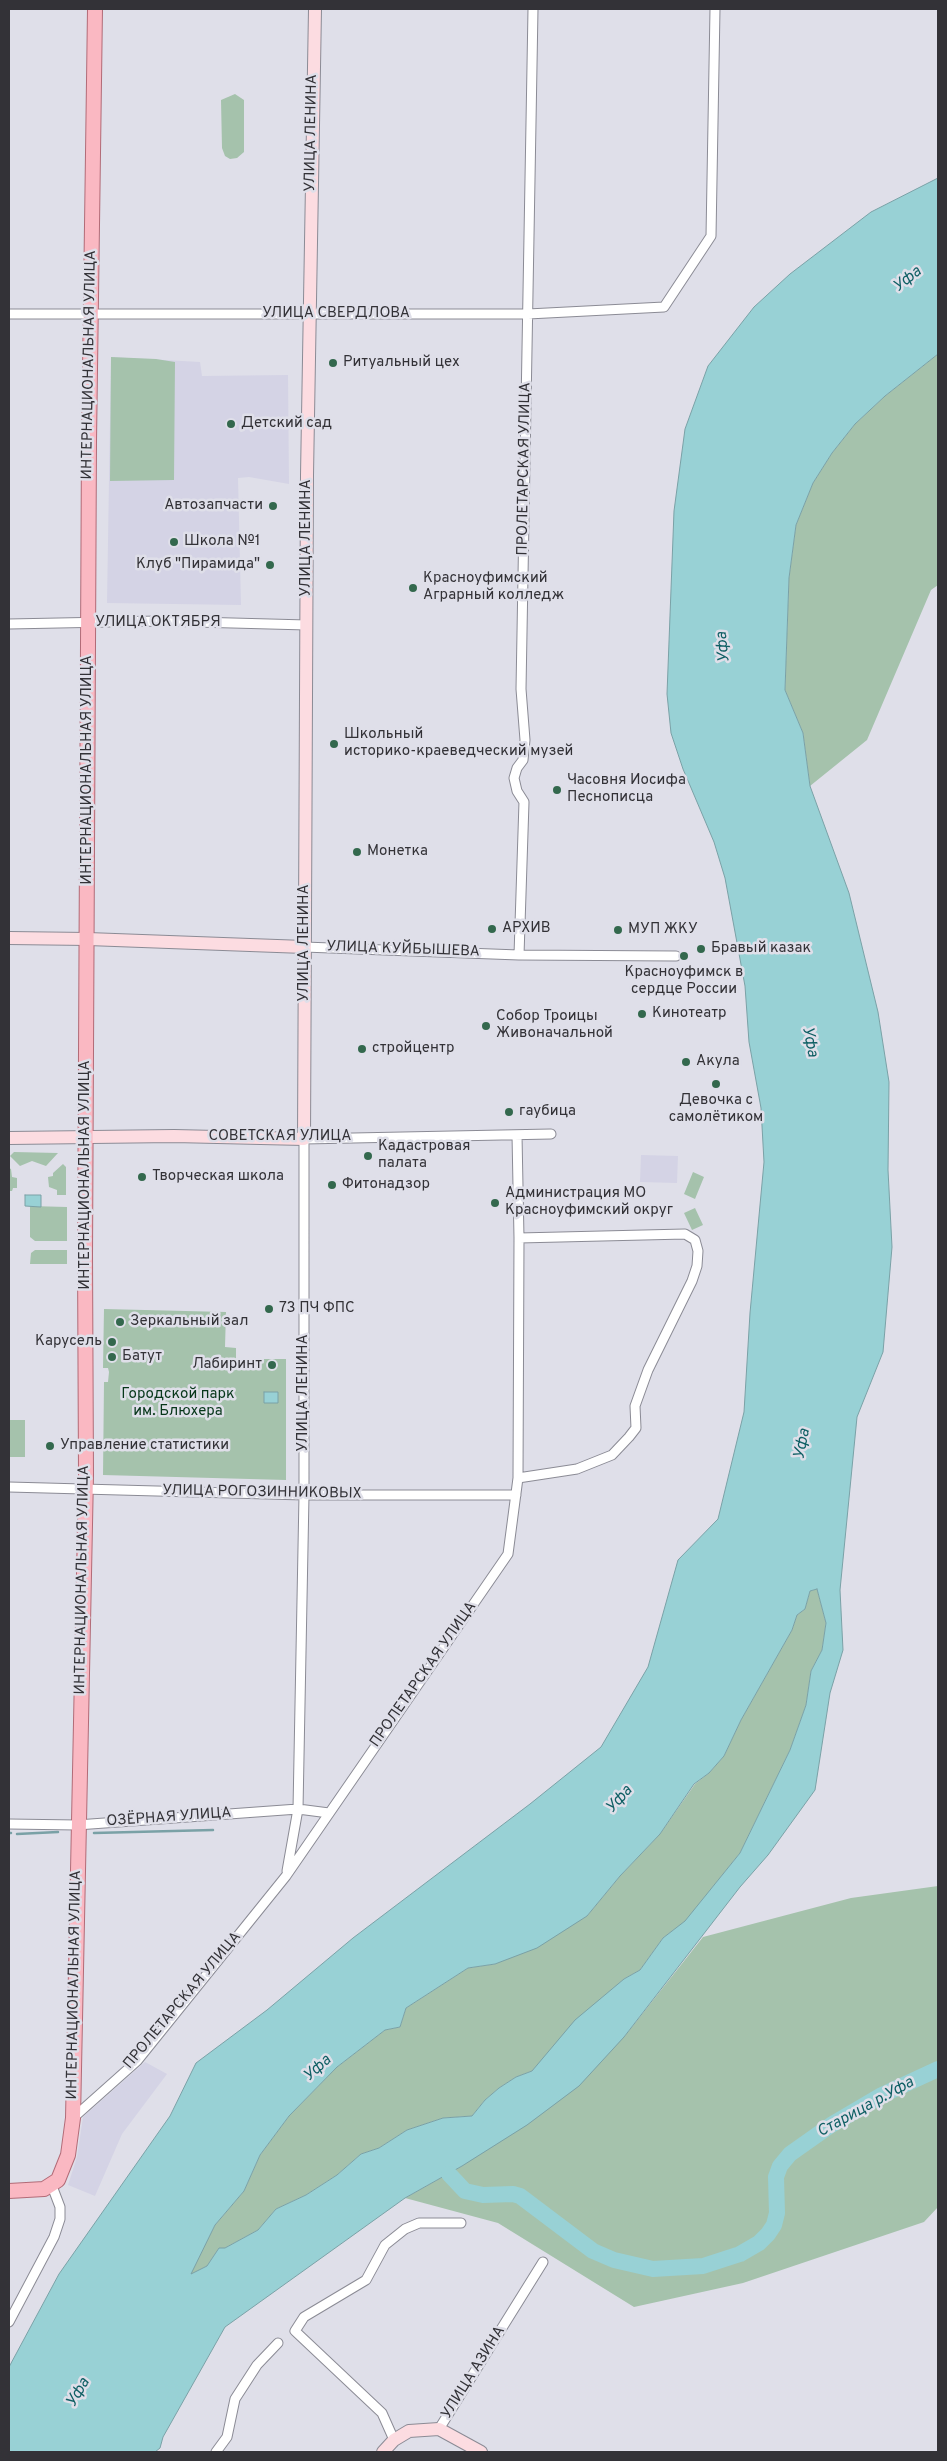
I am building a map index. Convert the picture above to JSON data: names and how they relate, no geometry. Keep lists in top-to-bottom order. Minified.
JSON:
{"streets":{"main road":["УЛИЦА ЛЕНИНА","ИНТЕРНАЦИОНАЛЬНАЯ УЛИЦА","УЛИЦА КУЙБЫШЕВА","СОВЕТСКАЯ УЛИЦА","УЛИЦА АЗИНА"],"street":["УЛИЦА СВЕРДЛОВА","ПРОЛЕТАРСКАЯ УЛИЦА","УЛИЦА ОКТЯБРЯ","УЛИЦА РОГОЗИННИКОВЫХ","ОЗЁРНАЯ УЛИЦА"]},"crossings":[["УЛИЦА ЛЕНИНА","УЛИЦА СВЕРДЛОВА"],["УЛИЦА ЛЕНИНА","ПРОЛЕТАРСКАЯ УЛИЦА"],["УЛИЦА ЛЕНИНА","УЛИЦА ОКТЯБРЯ"],["УЛИЦА ЛЕНИНА","УЛИЦА КУЙБЫШЕВА"],["УЛИЦА ЛЕНИНА","СОВЕТСКАЯ УЛИЦА"],["УЛИЦА ЛЕНИНА","УЛИЦА РОГОЗИННИКОВЫХ"],["УЛИЦА ЛЕНИНА","ОЗЁРНАЯ УЛИЦА"],["УЛИЦА СВЕРДЛОВА","ИНТЕРНАЦИОНАЛЬНАЯ УЛИЦА"],["УЛИЦА СВЕРДЛОВА","ПРОЛЕТАРСКАЯ УЛИЦА"],["ИНТЕРНАЦИОНАЛЬНАЯ УЛИЦА","ПРОЛЕТАРСКАЯ УЛИЦА"],["ИНТЕРНАЦИОНАЛЬНАЯ УЛИЦА","УЛИЦА ОКТЯБРЯ"],["ИНТЕРНАЦИОНАЛЬНАЯ УЛИЦА","УЛИЦА КУЙБЫШЕВА"],["ИНТЕРНАЦИОНАЛЬНАЯ УЛИЦА","СОВЕТСКАЯ УЛИЦА"],["ИНТЕРНАЦИОНАЛЬНАЯ УЛИЦА","УЛИЦА РОГОЗИННИКОВЫХ"],["ИНТЕРНАЦИОНАЛЬНАЯ УЛИЦА","ОЗЁРНАЯ УЛИЦА"],["ПРОЛЕТАРСКАЯ УЛИЦА","УЛИЦА КУЙБЫШЕВА"],["ПРОЛЕТАРСКАЯ УЛИЦА","СОВЕТСКАЯ УЛИЦА"],["ПРОЛЕТАРСКАЯ УЛИЦА","УЛИЦА РОГОЗИННИКОВЫХ"],["ПРОЛЕТАРСКАЯ УЛИЦА","ОЗЁРНАЯ УЛИЦА"]],"water":["Уфа","Старица р.Уфа"],"parks":["Городской парк им. Блюхера"],"places":["Ритуальный цех","Детский сад","Автозапчасти","Школа №1","Клуб \"Пирамида\"","Красноуфимский Аграрный колледж","Школьный историко-краеведческий музей","Часовня Иосифа Песнописца","Монетка","АРХИВ","МУП ЖКУ","Бравый казак","Красноуфимск в сердце России","Кинотеатр","Собор Троицы Живоначальной","стройцентр","Акула","Девочка с самолётиком","гаубица","Кадастровая палата","Творческая школа","Фитонадзор","Администрация МО Красноуфимский округ","73 ПЧ ФПС","Зеркальный зал","Карусель","Батут","Лабиринт","Управление статистики"]}
